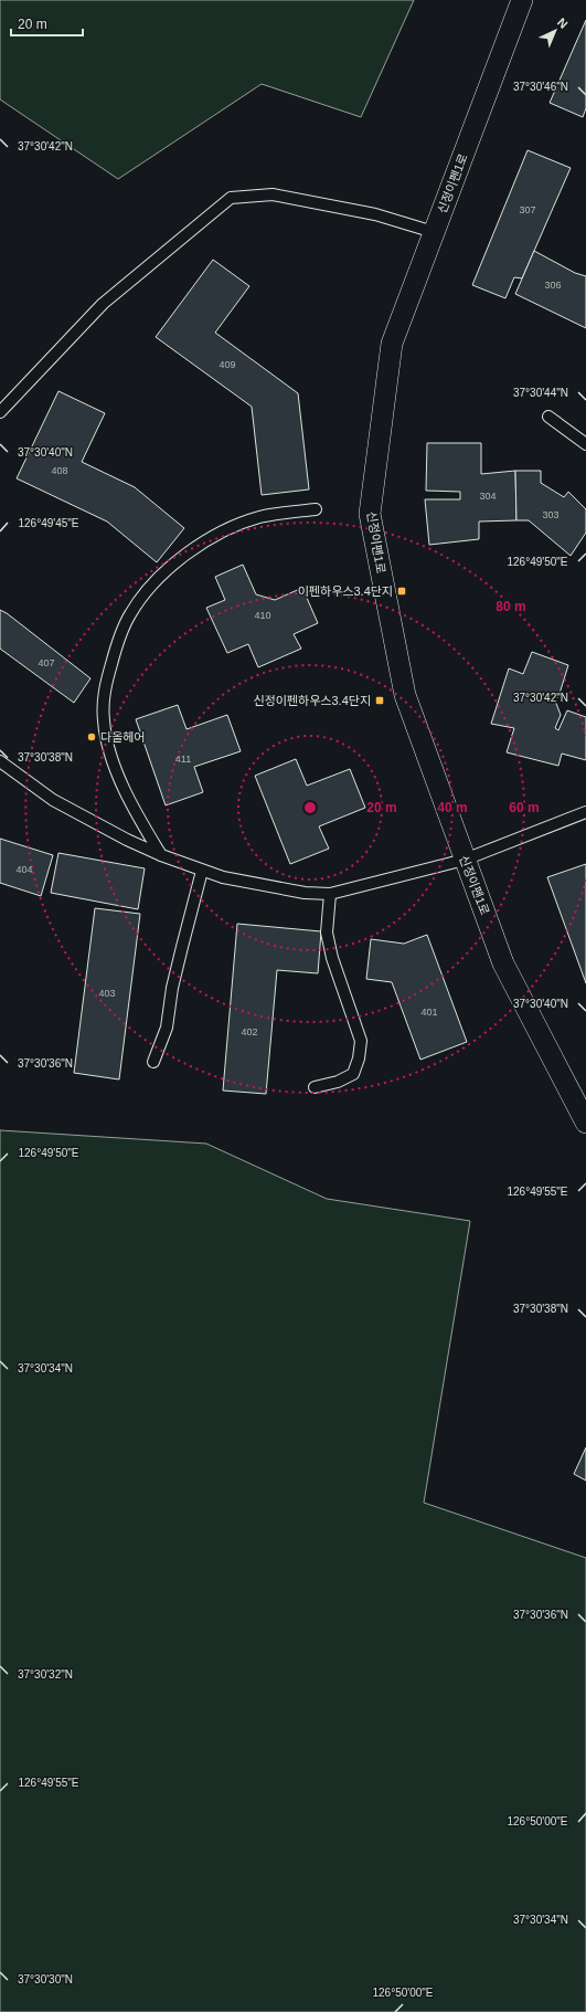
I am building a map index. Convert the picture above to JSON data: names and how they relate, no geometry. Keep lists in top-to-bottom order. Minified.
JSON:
{"streets":{"street":["신정이펜1로"]},"places":{"transit":["이펜하우스3.4단지","신정이펜하우스3.4단지"],"other":["다올헤어"]},"house_numbers":["307","306","409","408","304","303","410","407","411","404","403","401","402"],"scale_bar":"20 m","north":"top right","coordinates":["37°30'46\"N","37°30'42\"N","37°30'44\"N","37°30'40\"N","126°49'45\"E","126°49'50\"E","37°30'38\"N","37°30'36\"N","126°49'55\"E","37°30'34\"N","37°30'32\"N","126°50'00\"E","37°30'30\"N"],"rings":["80 m","20 m","40 m","60 m"]}
